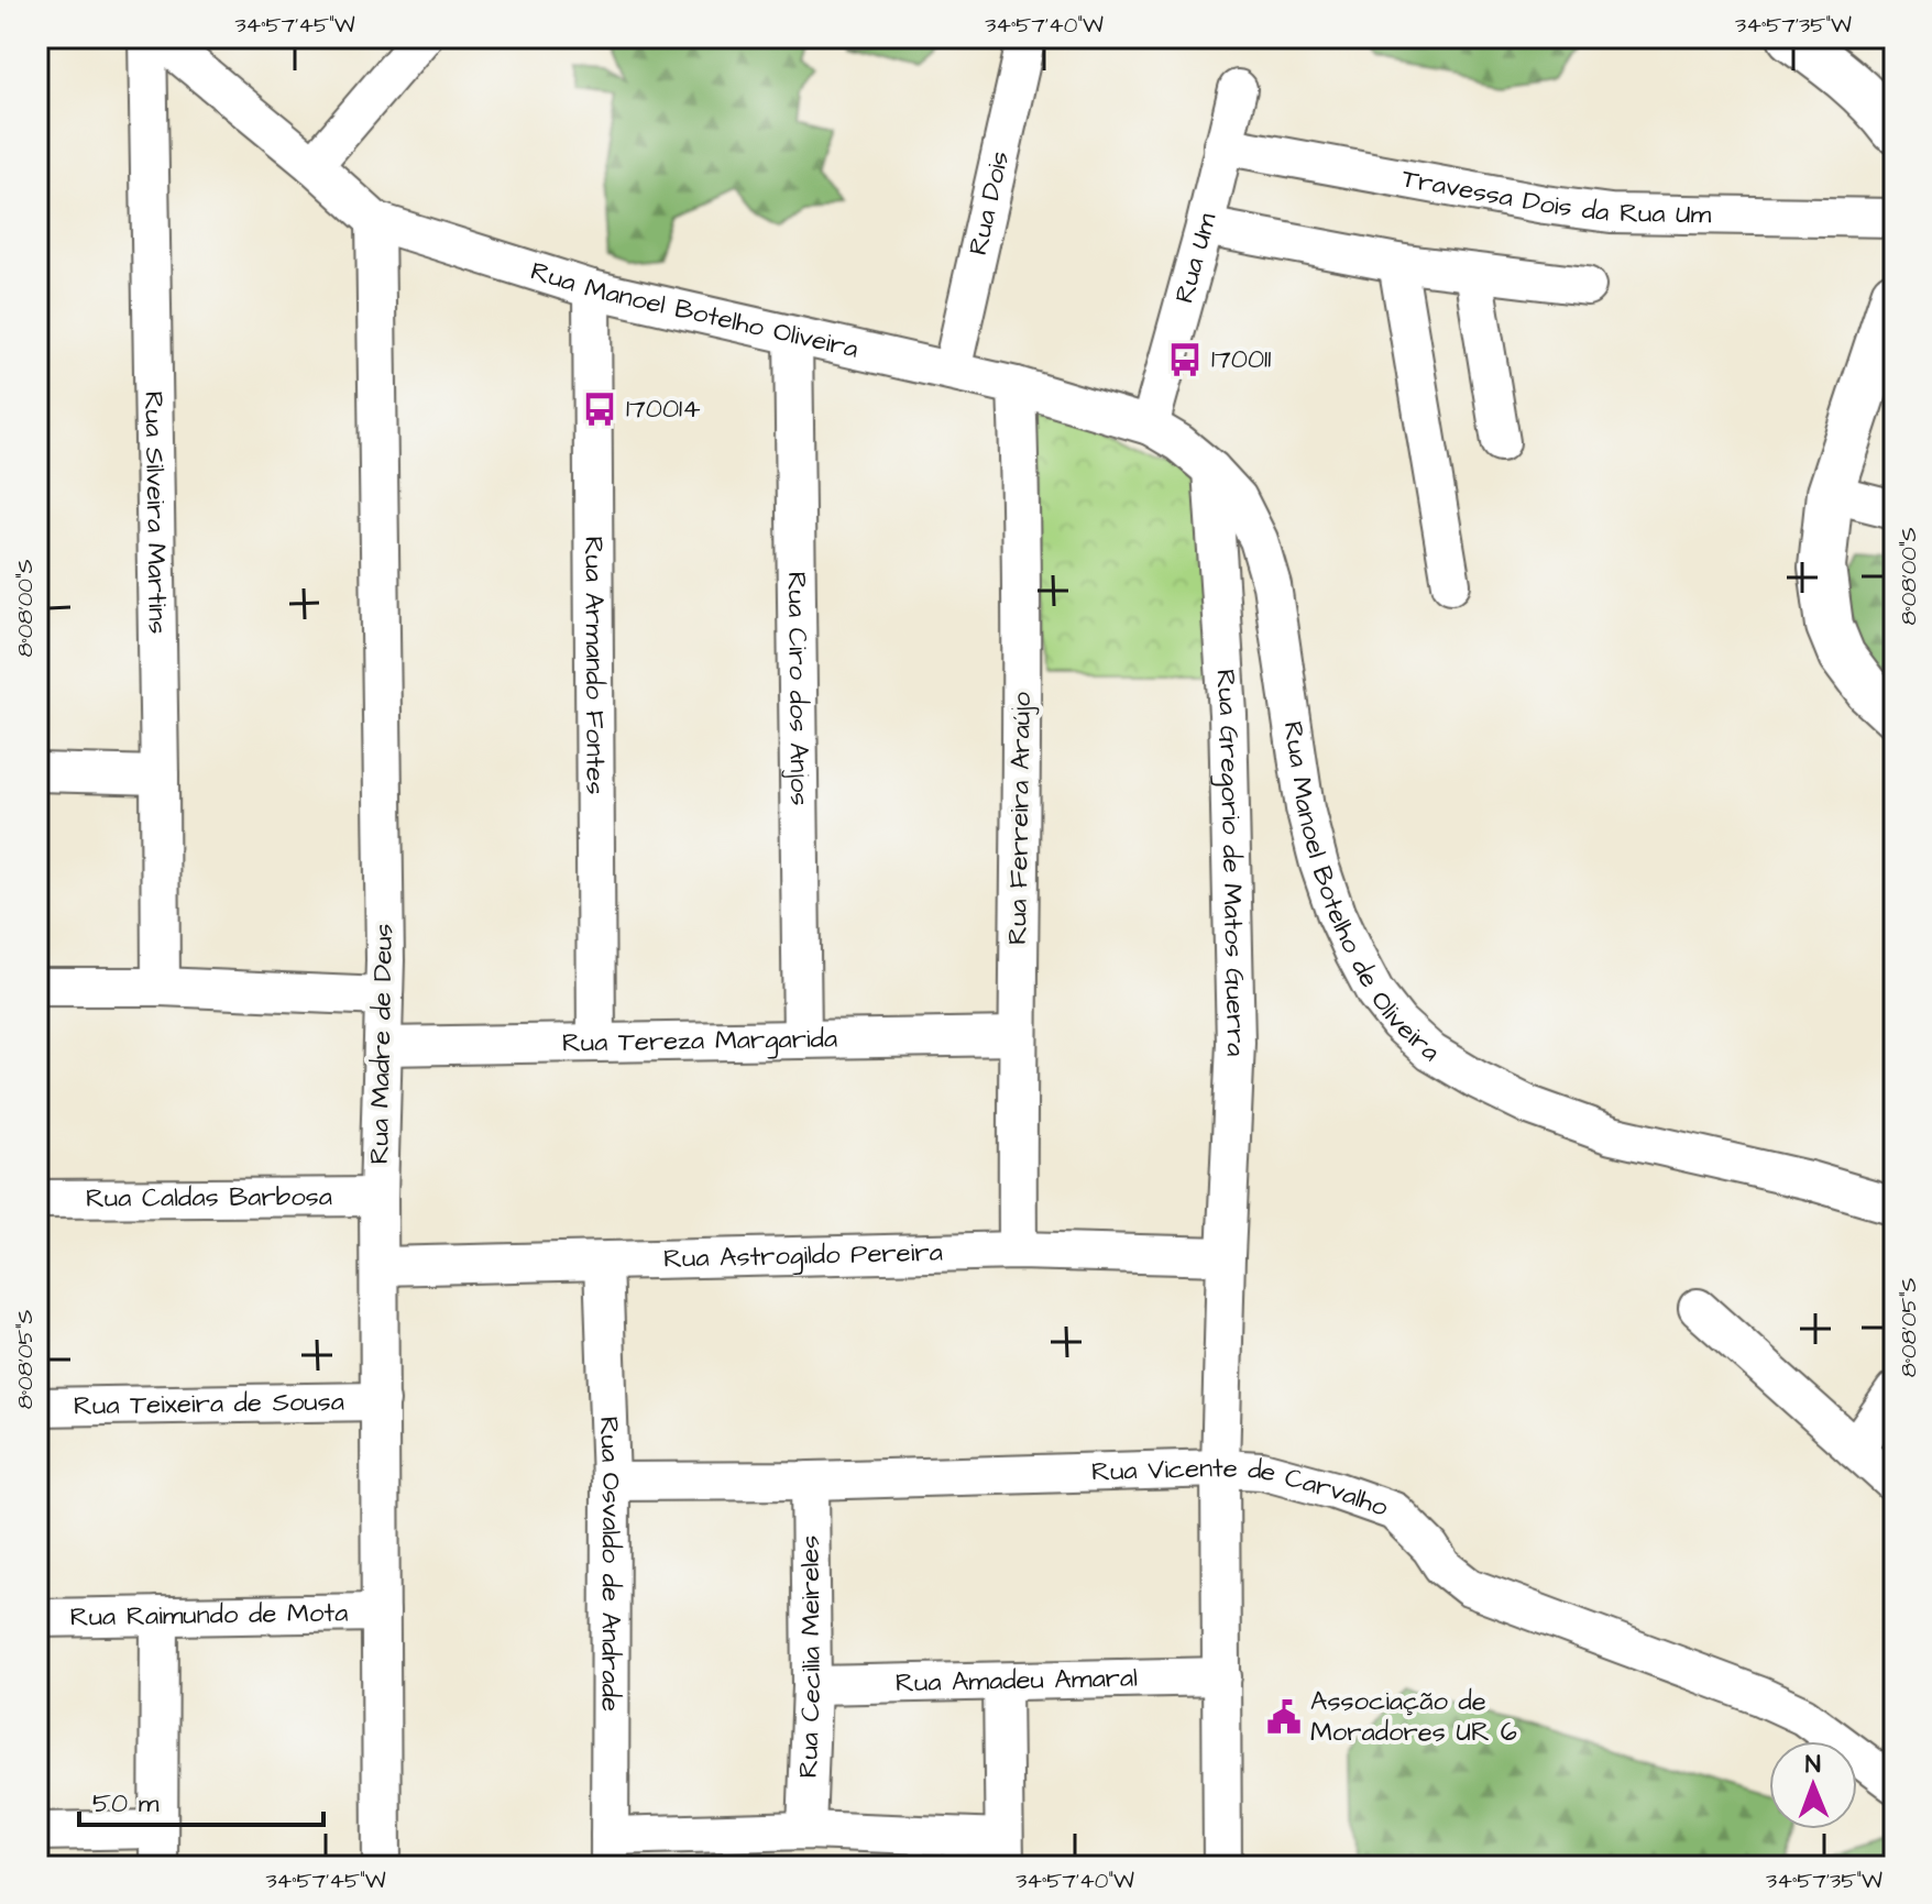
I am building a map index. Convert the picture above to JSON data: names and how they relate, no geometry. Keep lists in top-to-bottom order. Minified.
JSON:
{"streets":{"street":["Travessa Dois da Rua Um","Rua Dois","Rua Um","Rua Manoel Botelho Oliveira","Rua Silveira Martins","Rua Armando Fontes","Rua Ciro dos Anjos","Rua Ferreira Araújo","Rua Gregorio de Matos Guerra","Rua Manoel Botelho de Oliveira","Rua Tereza Margarida","Rua Madre de Deus","Rua Caldas Barbosa","Rua Astrogildo Pereira","Rua Teixeira de Sousa","Rua Vicente de Carvalho","Rua Osvaldo de Andrade","Rua Raimundo de Mota","Rua Cecilia Meireles","Rua Amadeu Amaral"]},"crossings":[["Travessa Dois da Rua Um","Rua Um"],["Rua Dois","Rua Manoel Botelho Oliveira"],["Rua Um","Rua Manoel Botelho de Oliveira"],["Rua Manoel Botelho Oliveira","Rua Armando Fontes"],["Rua Manoel Botelho Oliveira","Rua Ciro dos Anjos"],["Rua Manoel Botelho Oliveira","Rua Ferreira Araújo"],["Rua Manoel Botelho Oliveira","Rua Manoel Botelho de Oliveira"],["Rua Manoel Botelho Oliveira","Rua Madre de Deus"],["Rua Armando Fontes","Rua Tereza Margarida"],["Rua Ciro dos Anjos","Rua Tereza Margarida"],["Rua Ferreira Araújo","Rua Manoel Botelho de Oliveira"],["Rua Ferreira Araújo","Rua Tereza Margarida"],["Rua Ferreira Araújo","Rua Astrogildo Pereira"],["Rua Gregorio de Matos Guerra","Rua Manoel Botelho de Oliveira"],["Rua Gregorio de Matos Guerra","Rua Astrogildo Pereira"],["Rua Gregorio de Matos Guerra","Rua Vicente de Carvalho"],["Rua Gregorio de Matos Guerra","Rua Amadeu Amaral"],["Rua Tereza Margarida","Rua Madre de Deus"],["Rua Madre de Deus","Rua Caldas Barbosa"],["Rua Madre de Deus","Rua Astrogildo Pereira"],["Rua Madre de Deus","Rua Teixeira de Sousa"],["Rua Madre de Deus","Rua Raimundo de Mota"],["Rua Astrogildo Pereira","Rua Osvaldo de Andrade"],["Rua Vicente de Carvalho","Rua Osvaldo de Andrade"],["Rua Vicente de Carvalho","Rua Cecilia Meireles"],["Rua Cecilia Meireles","Rua Amadeu Amaral"]],"places":{"bus stop":["170011","170014"],"public building":["Associação de Moradores UR 6"]},"scale_bar":"50 m","north":"top","coordinates":["34°57'45\"W","34°57'40\"W","34°57'35\"W","8°08'00\"S","8°08'05\"S"]}
